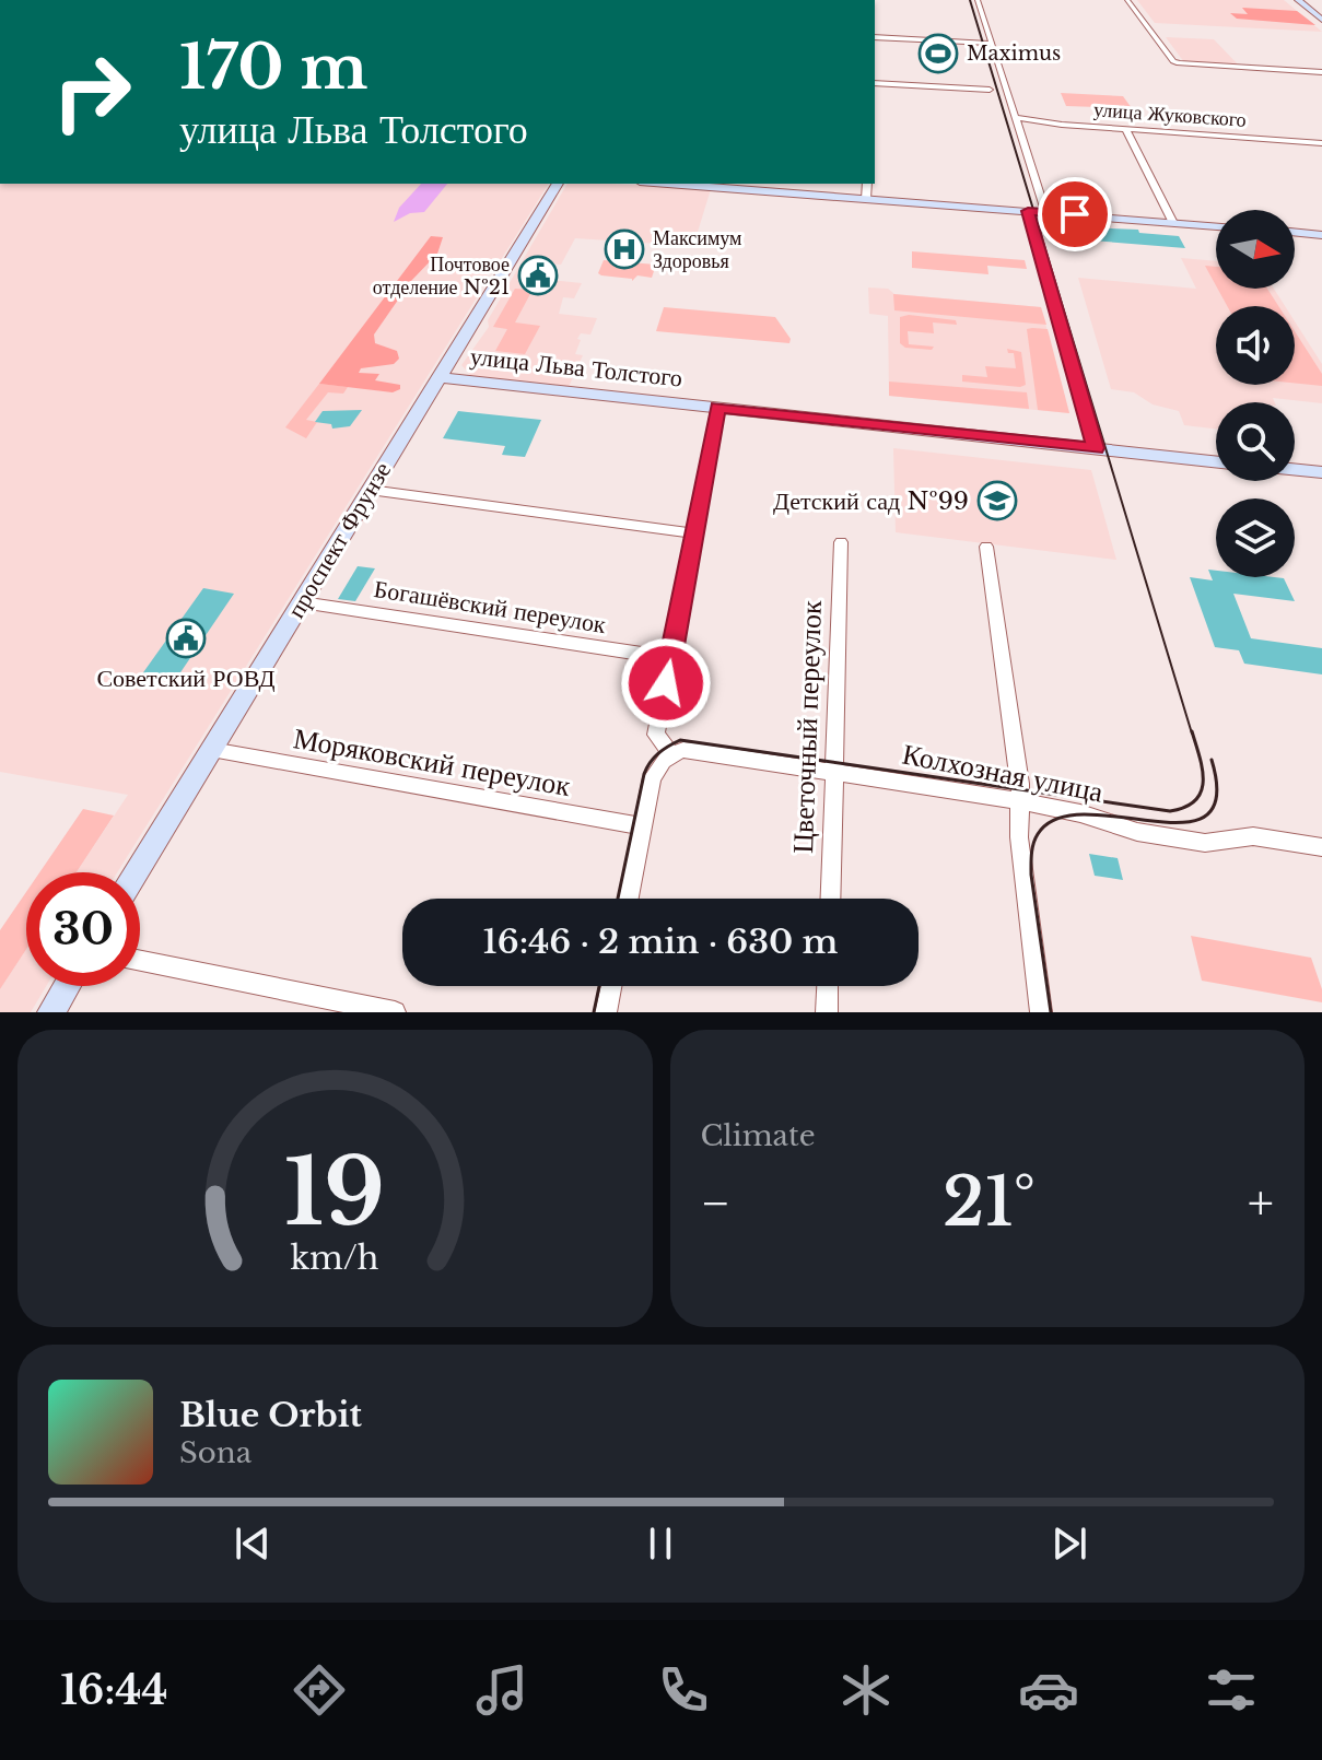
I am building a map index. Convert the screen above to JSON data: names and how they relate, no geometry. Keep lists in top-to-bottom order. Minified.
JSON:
{"streets":{"street":["улица Жуковского","улица Льва Толстого","проспект Фрунзе","Богашёвский переулок","Цветочный переулок","Моряковский переулок","Колхозная улица"]},"crossings":[["улица Льва Толстого","проспект Фрунзе"],["проспект Фрунзе","Богашёвский переулок"],["проспект Фрунзе","Моряковский переулок"],["Цветочный переулок","Колхозная улица"]],"places":{"sports":["Maximus"],"hospital":["Максимум Здоровья"],"public building":["Почтовое отделение №21","Советский РОВД"],"school or university":["Детский сад №99"]},"north":"right","page":{"turn":["170 m","улица Льва Толстого"],"limit":"30","trip":"16:46 · 2 min · 630 m","tile":"Climate","heat":["−","21°","+"],"song":["Blue Orbit","Sona"],"tabs":"16:44","gauge":["19","km/h"]}}
